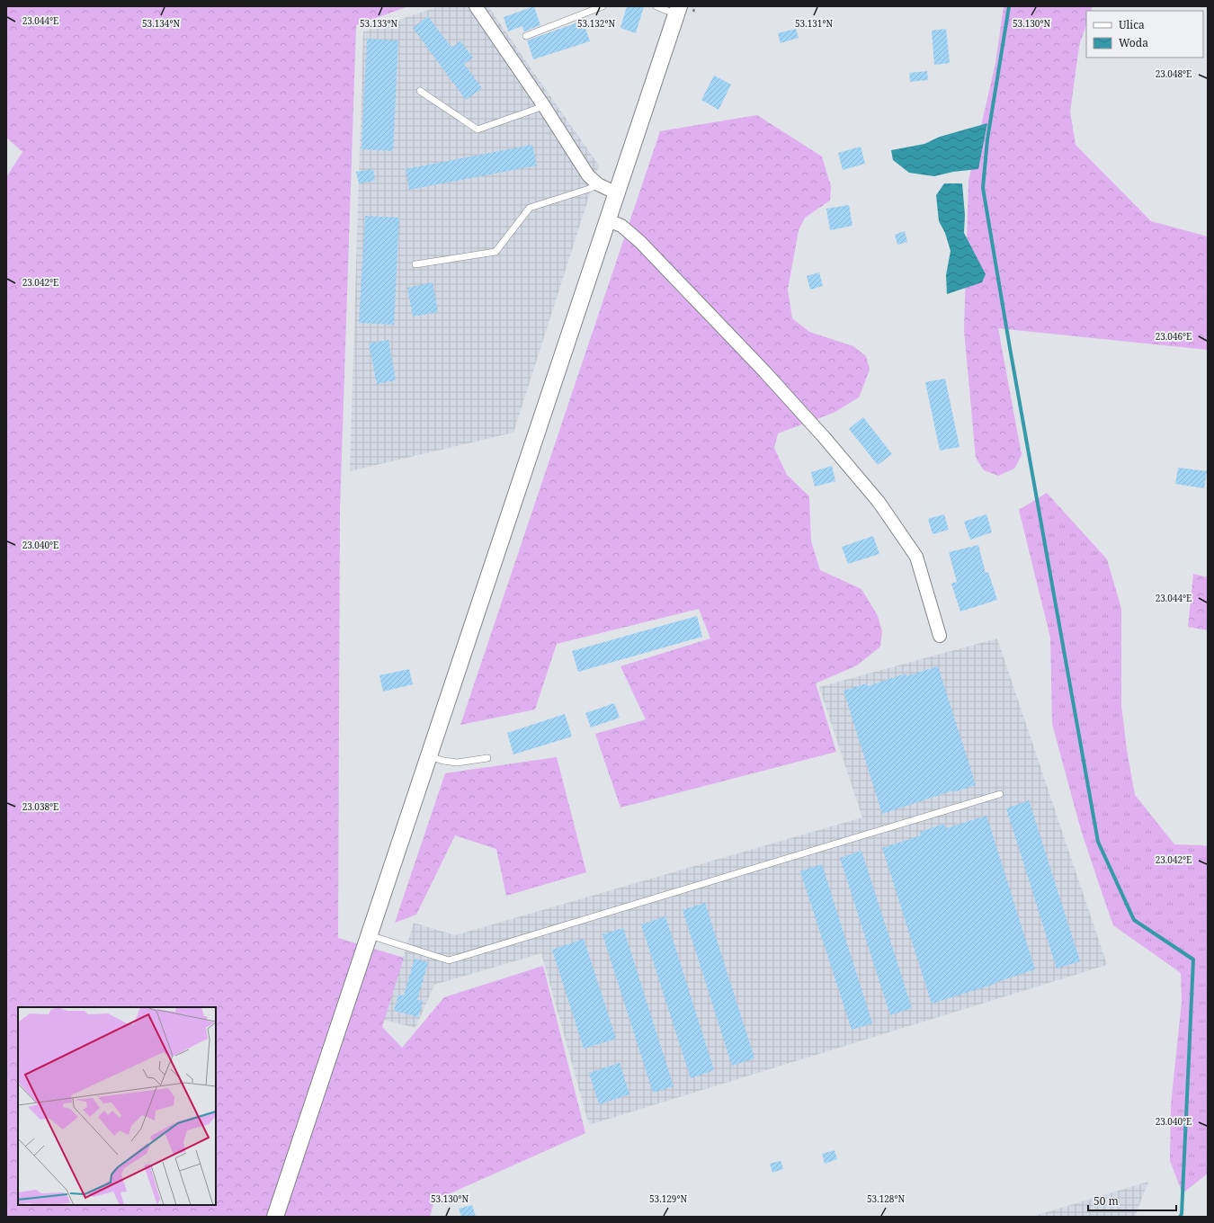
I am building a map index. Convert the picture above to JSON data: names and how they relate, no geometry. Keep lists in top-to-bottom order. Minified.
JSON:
{"legend":["Ulica","Woda"],"scale_bar":"50 m","coordinates":["23.044°E","53.134°N","53.133°N","53.132°N","53.131°N","53.130°N","23.048°E","23.042°E","23.046°E","23.040°E","23.038°E","53.129°N","53.128°N"]}
